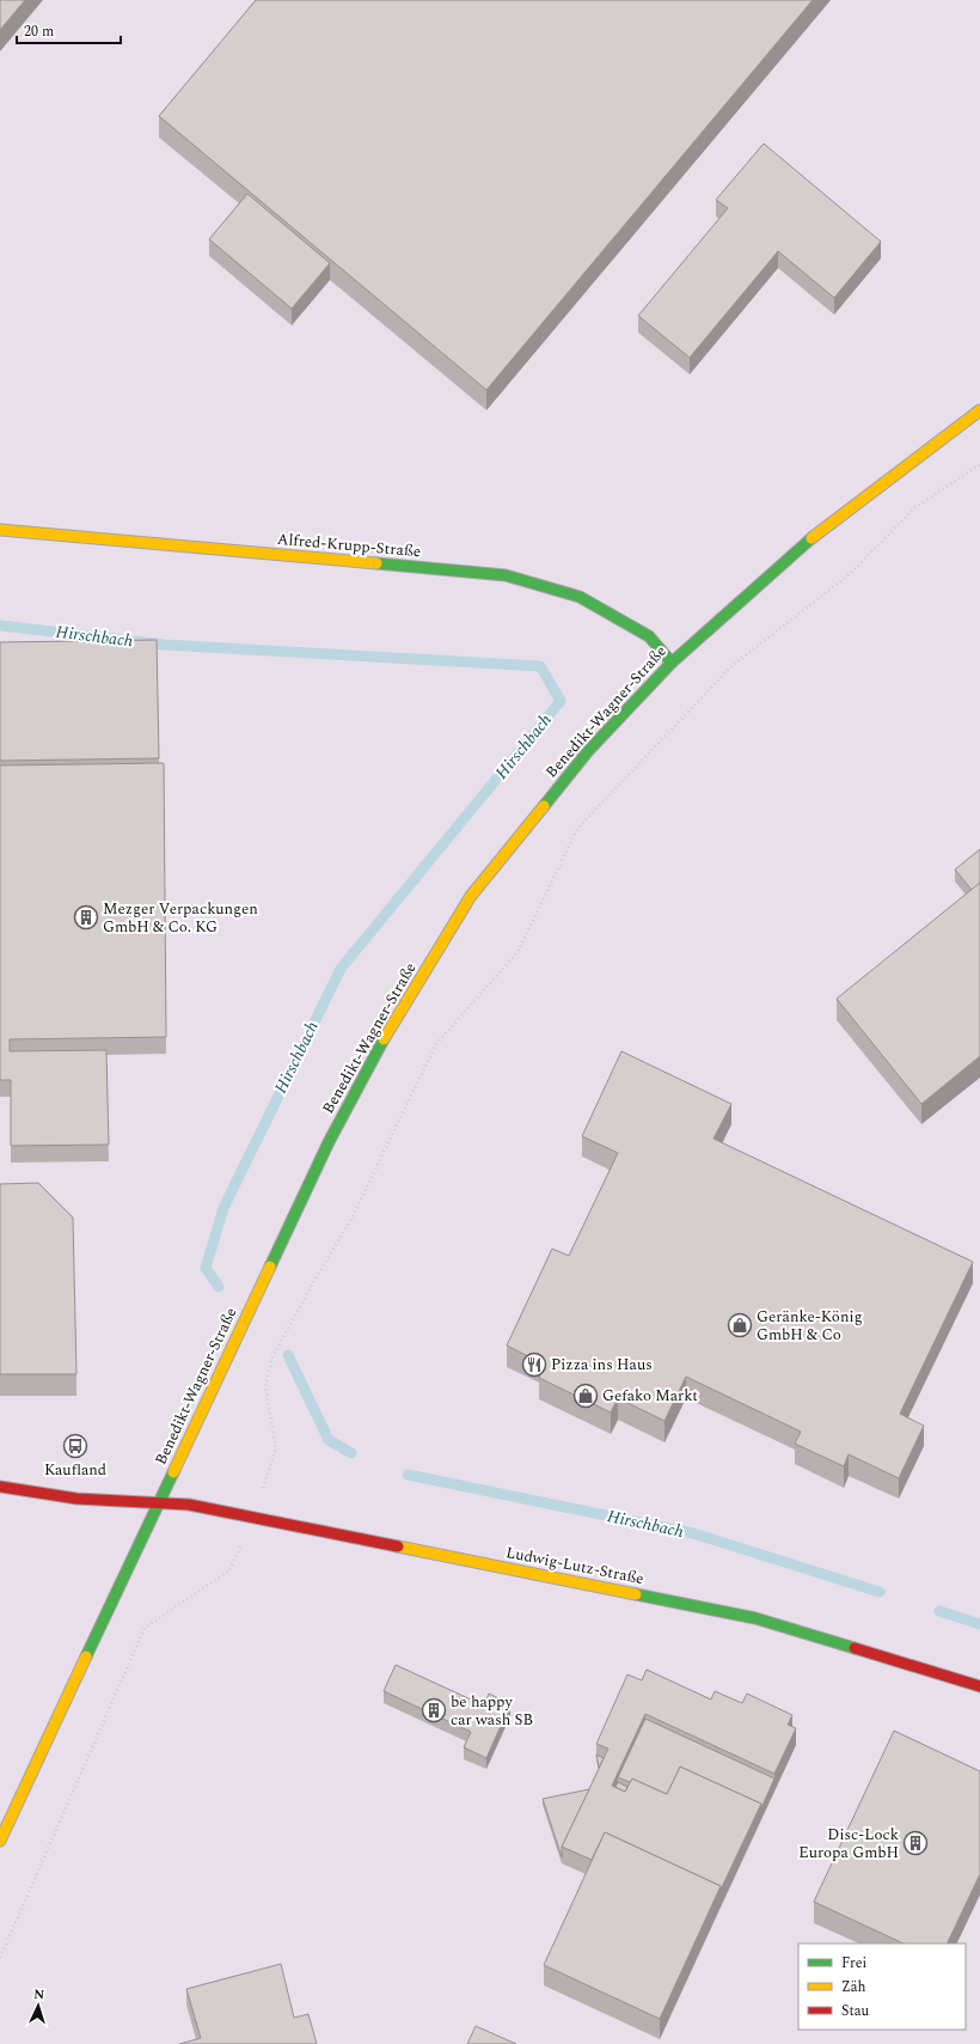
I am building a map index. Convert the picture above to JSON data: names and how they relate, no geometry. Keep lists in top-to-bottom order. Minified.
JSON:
{"streets":{"street":["Alfred-Krupp-Straße","Benedikt-Wagner-Straße","Ludwig-Lutz-Straße"]},"crossings":[["Alfred-Krupp-Straße","Benedikt-Wagner-Straße"],["Benedikt-Wagner-Straße","Ludwig-Lutz-Straße"]],"water":["Hirschbach"],"places":{"building":["Mezger Verpackungen GmbH & Co. KG","be happy car wash SB","Disc-Lock Europa GmbH"],"shop":["Geränke-König GmbH & Co","Gefako Markt"],"restaurant":["Pizza ins Haus"],"bus stop":["Kaufland"]},"legend":["Frei","Zäh","Stau"],"scale_bar":"20 m","north":"top"}
